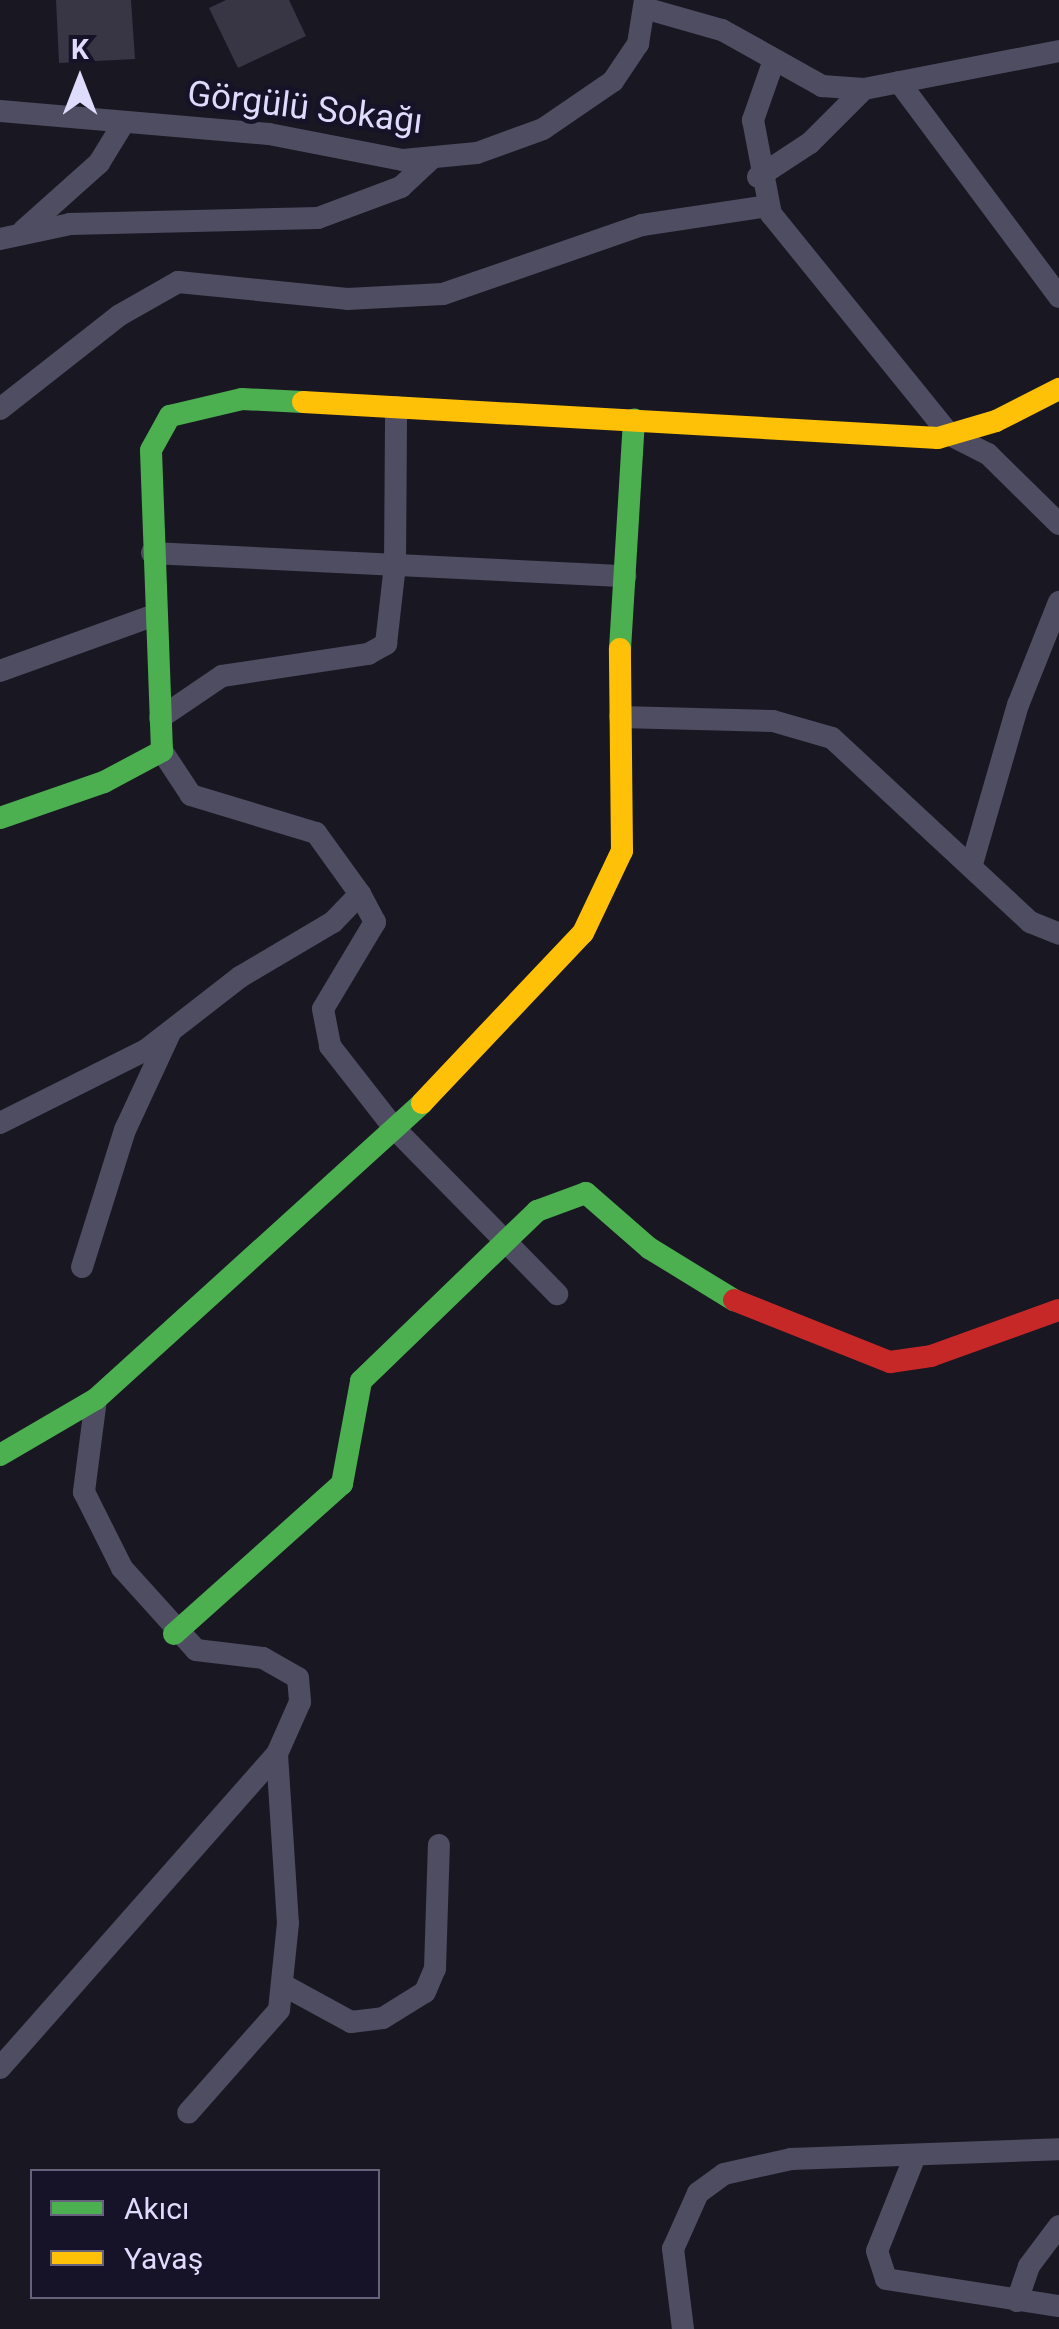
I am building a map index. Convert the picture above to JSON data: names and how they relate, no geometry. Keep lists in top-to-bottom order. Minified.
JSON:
{"streets":{"street":["Görgülü Sokağı"]},"legend":["Akıcı","Yavaş"],"north":"top"}
